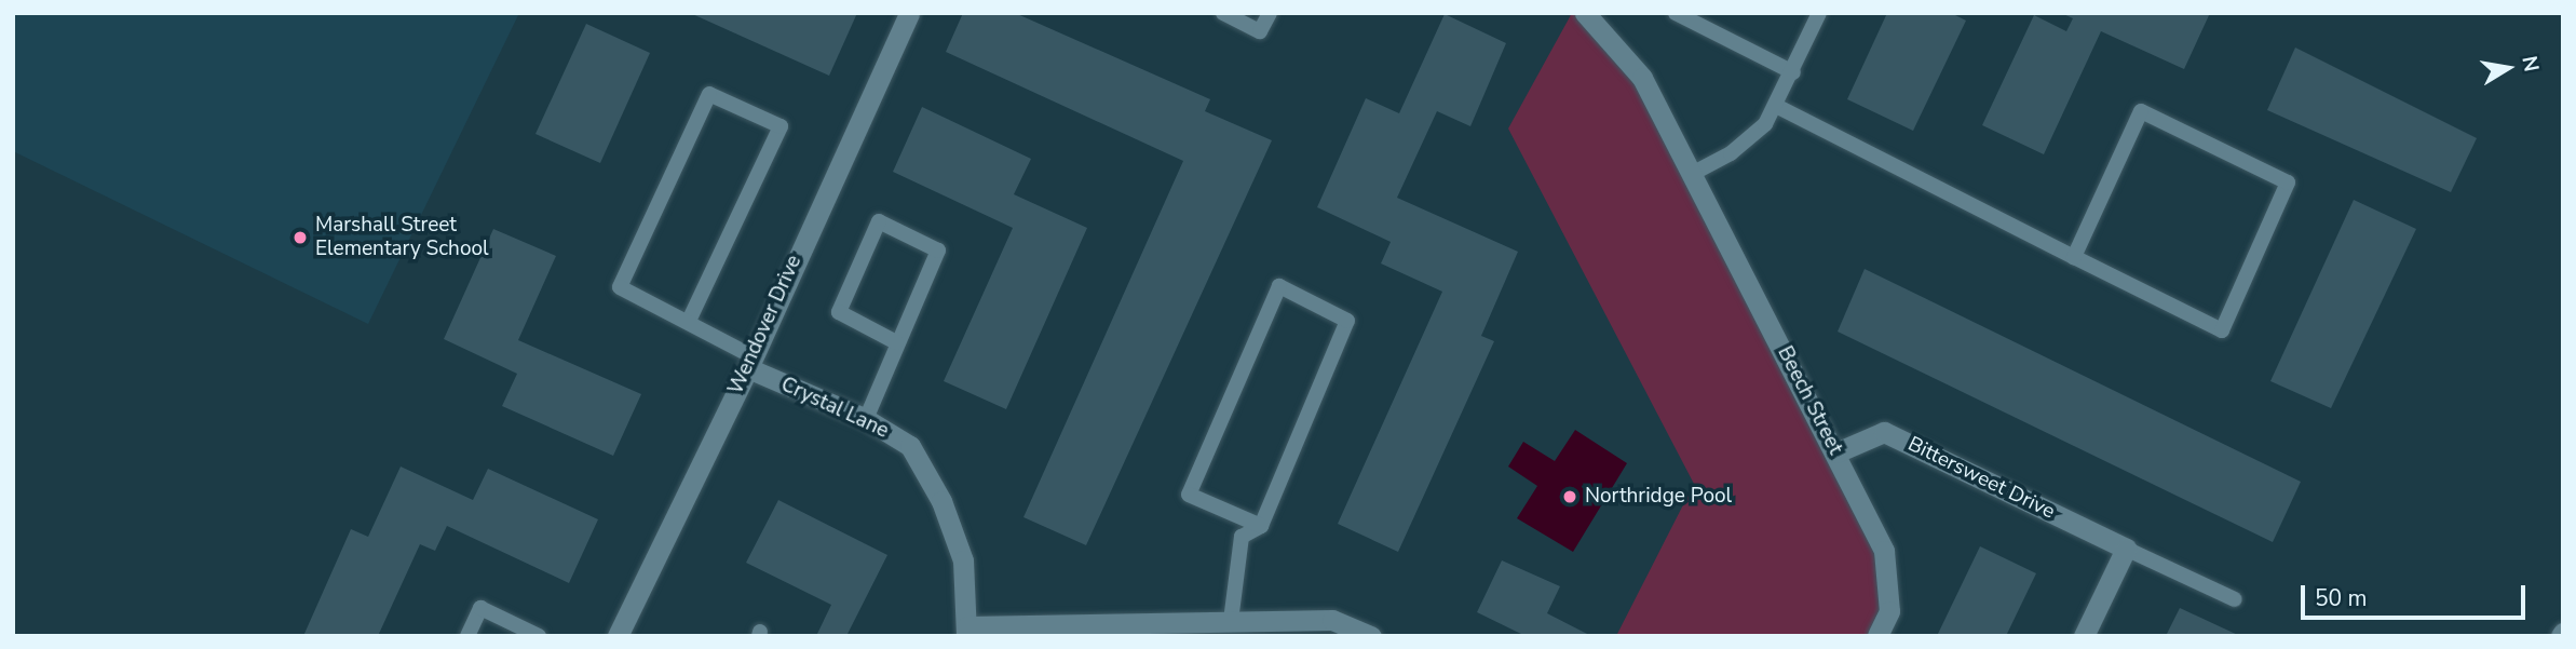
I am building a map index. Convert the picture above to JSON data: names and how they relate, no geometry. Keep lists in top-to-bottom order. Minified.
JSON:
{"streets":{"street":["Wendover Drive","Beech Street","Crystal Lane","Bittersweet Drive"]},"crossings":[["Wendover Drive","Crystal Lane"],["Beech Street","Bittersweet Drive"]],"places":["Marshall Street Elementary School","Northridge Pool"],"scale_bar":"50 m","north":"right"}
